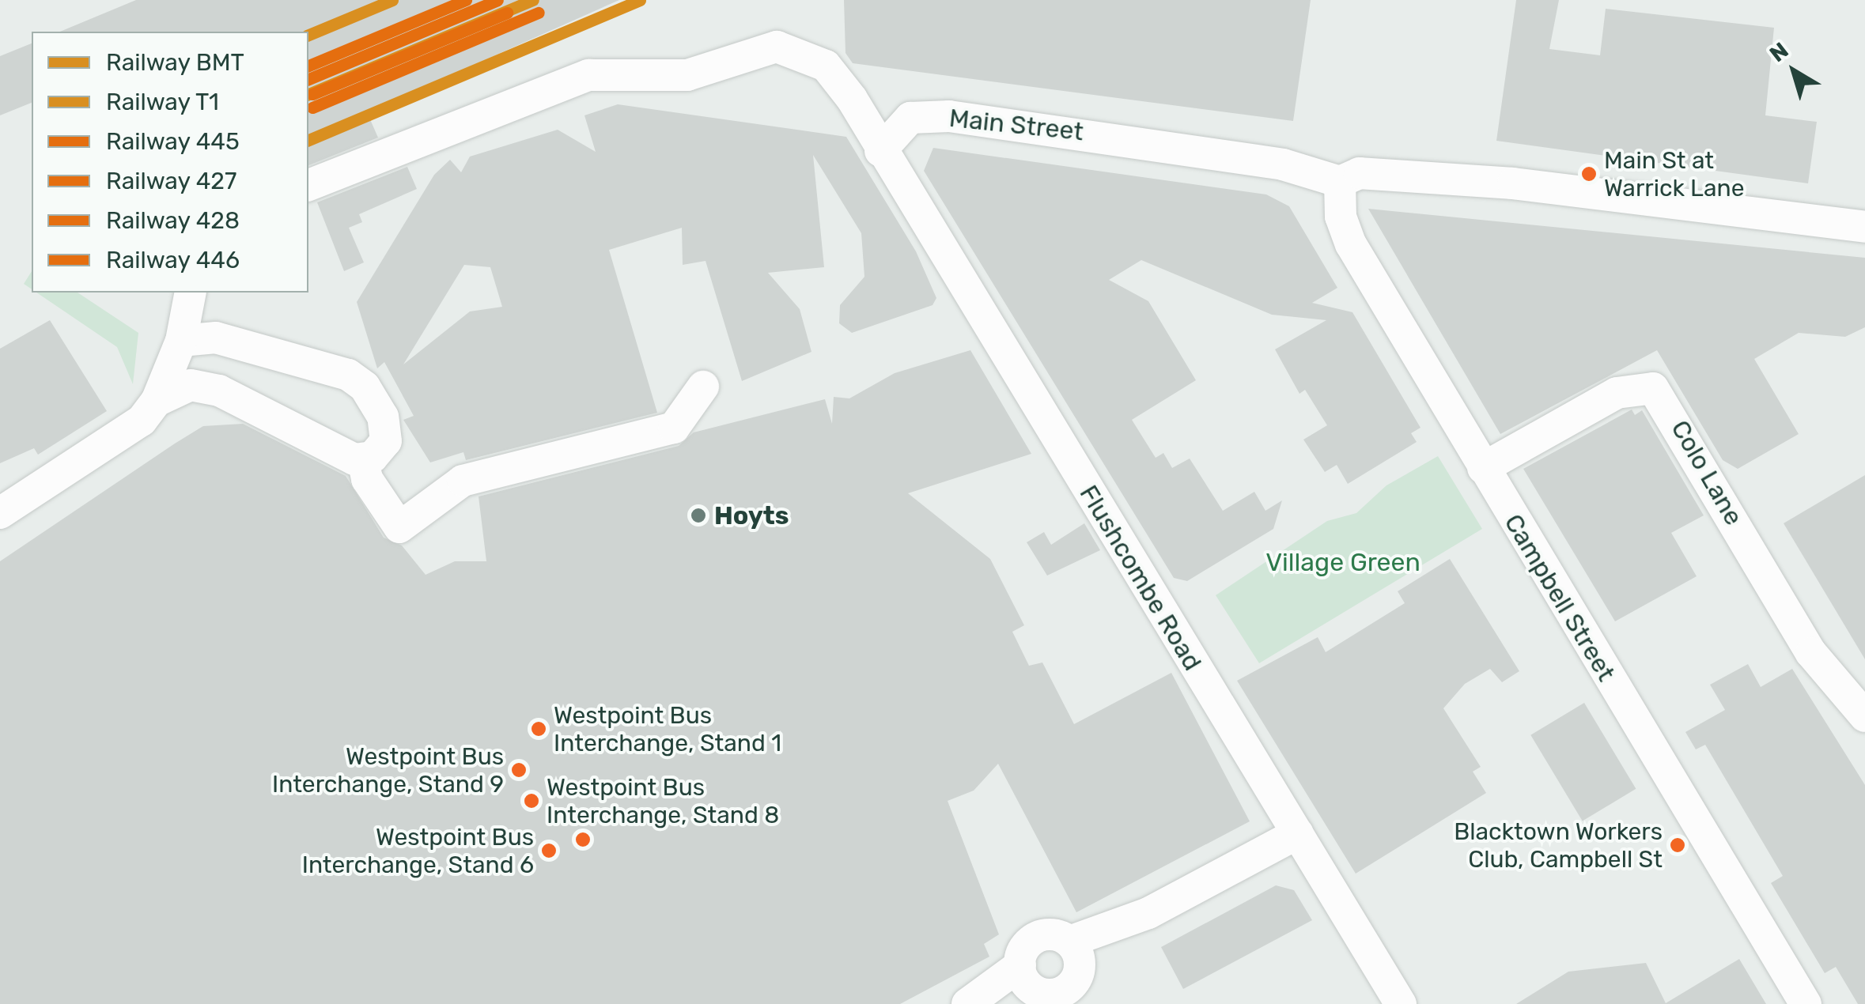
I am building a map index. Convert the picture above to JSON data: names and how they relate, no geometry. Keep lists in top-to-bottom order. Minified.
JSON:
{"streets":{"street":["Main Street","Colo Lane","Flushcombe Road","Campbell Street"]},"crossings":[["Main Street","Flushcombe Road"],["Main Street","Campbell Street"],["Colo Lane","Campbell Street"]],"parks":["Village Green"],"places":["Main St at Warrick Lane","Hoyts","Westpoint Bus Interchange, Stand 1","Westpoint Bus Interchange, Stand 9","Westpoint Bus Interchange, Stand 8","Blacktown Workers Club, Campbell St","Westpoint Bus Interchange, Stand 6"],"lines":["rail line BMT","rail line T1","rail line 427","rail line 446","rail line 445","rail line 428"],"legend":["Railway BMT","Railway T1","Railway 445","Railway 427","Railway 428","Railway 446"],"north":"top left"}
